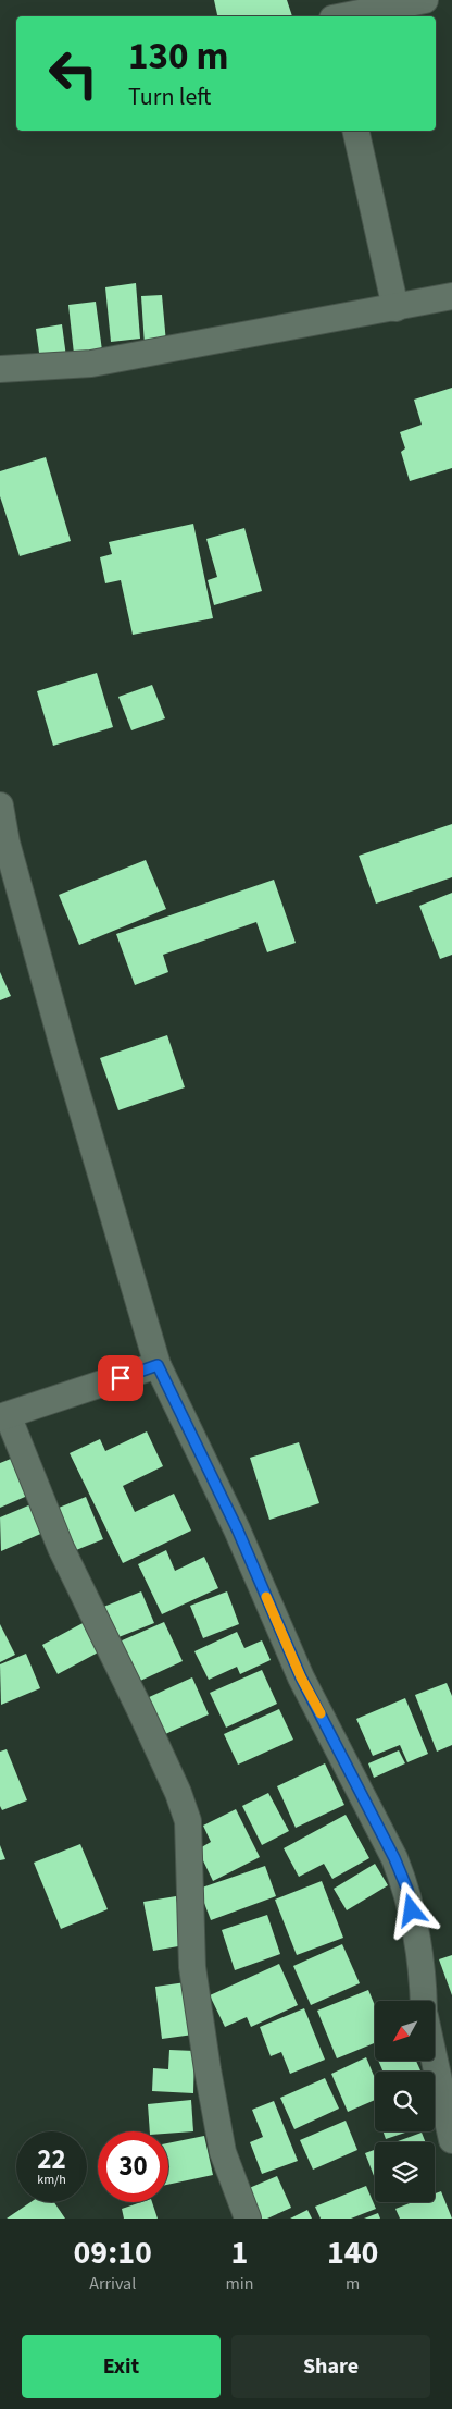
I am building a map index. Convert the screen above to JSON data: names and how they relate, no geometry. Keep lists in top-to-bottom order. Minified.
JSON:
{"north":"bottom left","page":{"turn":["130 m","Turn left"],"speed":"22 km/h","limit":"30","eta":["09:10","Arrival","1","min","140","m"],"buttons":["Exit","Share"]}}
